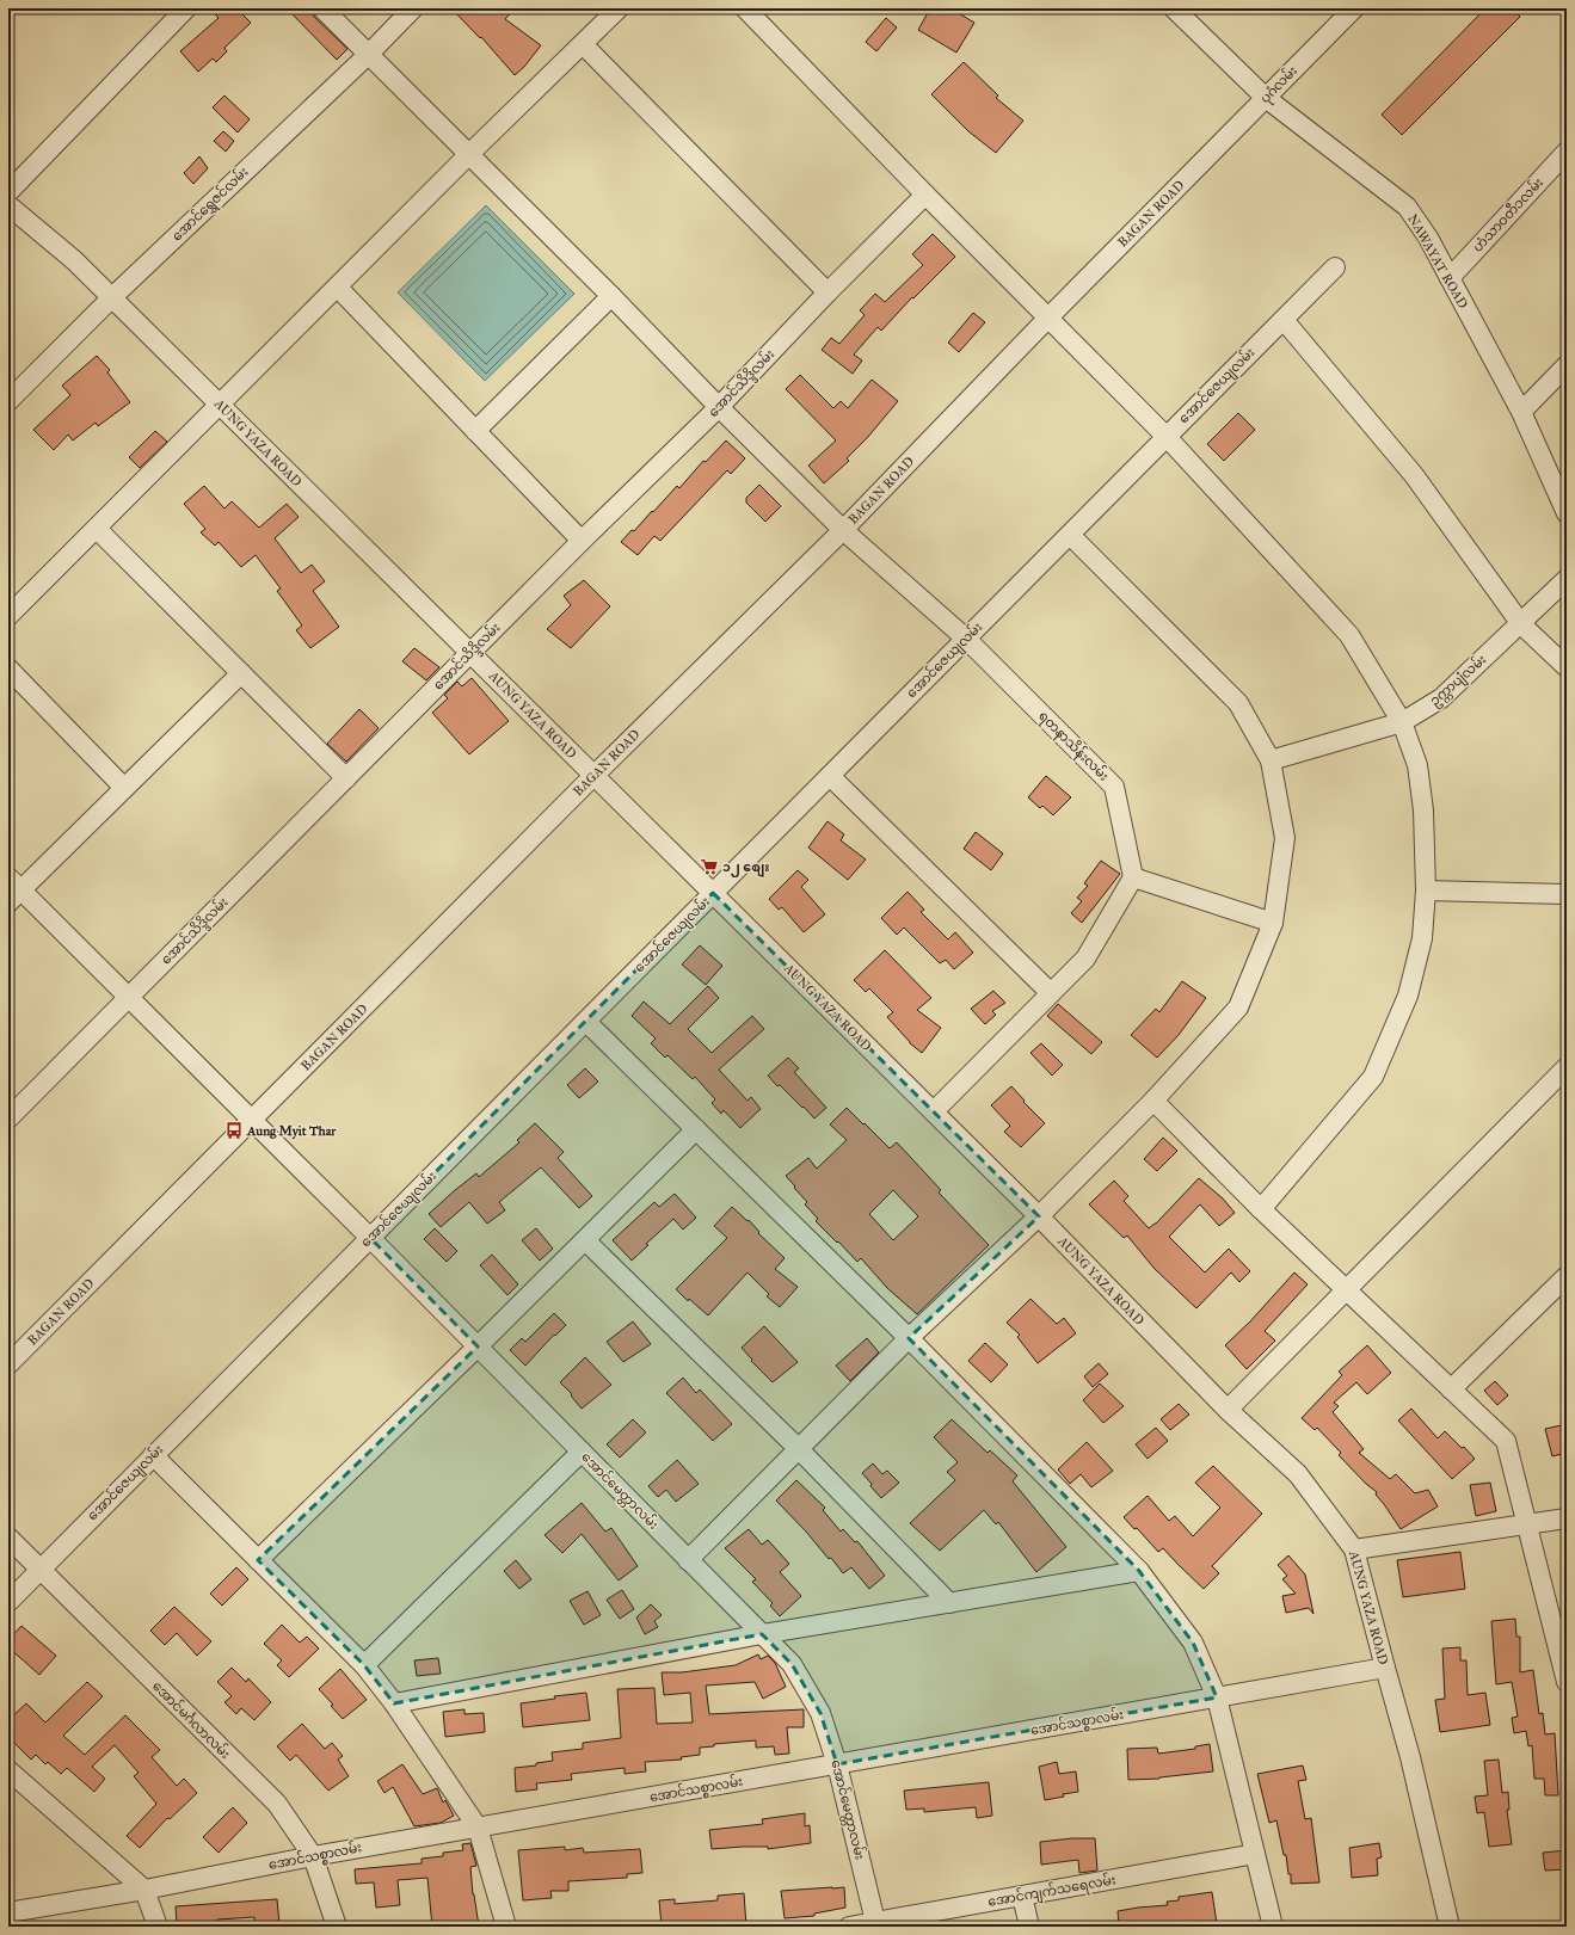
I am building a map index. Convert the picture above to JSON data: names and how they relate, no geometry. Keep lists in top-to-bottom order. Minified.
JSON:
{"streets":{"street":["ပုဂံလမ်း","အောင်ရွှေဇင်လမ်း","BAGAN ROAD","ဟံသာဝတီ၁လမ်း","NAWAYAT ROAD","အောင်သိဒ္ဒိလမ်း","အောင်ဇေယျလမ်း","AUNG YAZA ROAD","ဥက္ကာပျံလမ်း","ရတနာသိန်းလမ်း","အောင်မေတ္တာလမ်း","အောင်မင်္ဂလာလမ်း","အောင်သစ္စာလမ်း","အောင်ကျက်သရေလမ်း"]},"crossings":[["ပုဂံလမ်း","BAGAN ROAD"],["ပုဂံလမ်း","NAWAYAT ROAD"],["အောင်ရွှေဇင်လမ်း","AUNG YAZA ROAD"],["အောင်ရွှေဇင်လမ်း","ရတနာသိန်းလမ်း"],["BAGAN ROAD","AUNG YAZA ROAD"],["BAGAN ROAD","ရတနာသိန်းလမ်း"],["BAGAN ROAD","အောင်မေတ္တာလမ်း"],["ဟံသာဝတီ၁လမ်း","NAWAYAT ROAD"],["အောင်သိဒ္ဒိလမ်း","AUNG YAZA ROAD"],["အောင်သိဒ္ဒိလမ်း","ရတနာသိန်းလမ်း"],["အောင်ဇေယျလမ်း","AUNG YAZA ROAD"],["အောင်ဇေယျလမ်း","ရတနာသိန်းလမ်း"],["အောင်ဇေယျလမ်း","အောင်မေတ္တာလမ်း"],["အောင်ဇေယျလမ်း","အောင်မင်္ဂလာလမ်း"],["AUNG YAZA ROAD","အောင်သစ္စာလမ်း"],["အောင်မေတ္တာလမ်း","အောင်သစ္စာလမ်း"],["အောင်မေတ္တာလမ်း","အောင်ကျက်သရေလမ်း"],["အောင်မင်္ဂလာလမ်း","အောင်သစ္စာလမ်း"]],"places":{"supermarket":["၁၂ စျေး"],"bus stop":["Aung Myit Thar"]}}
